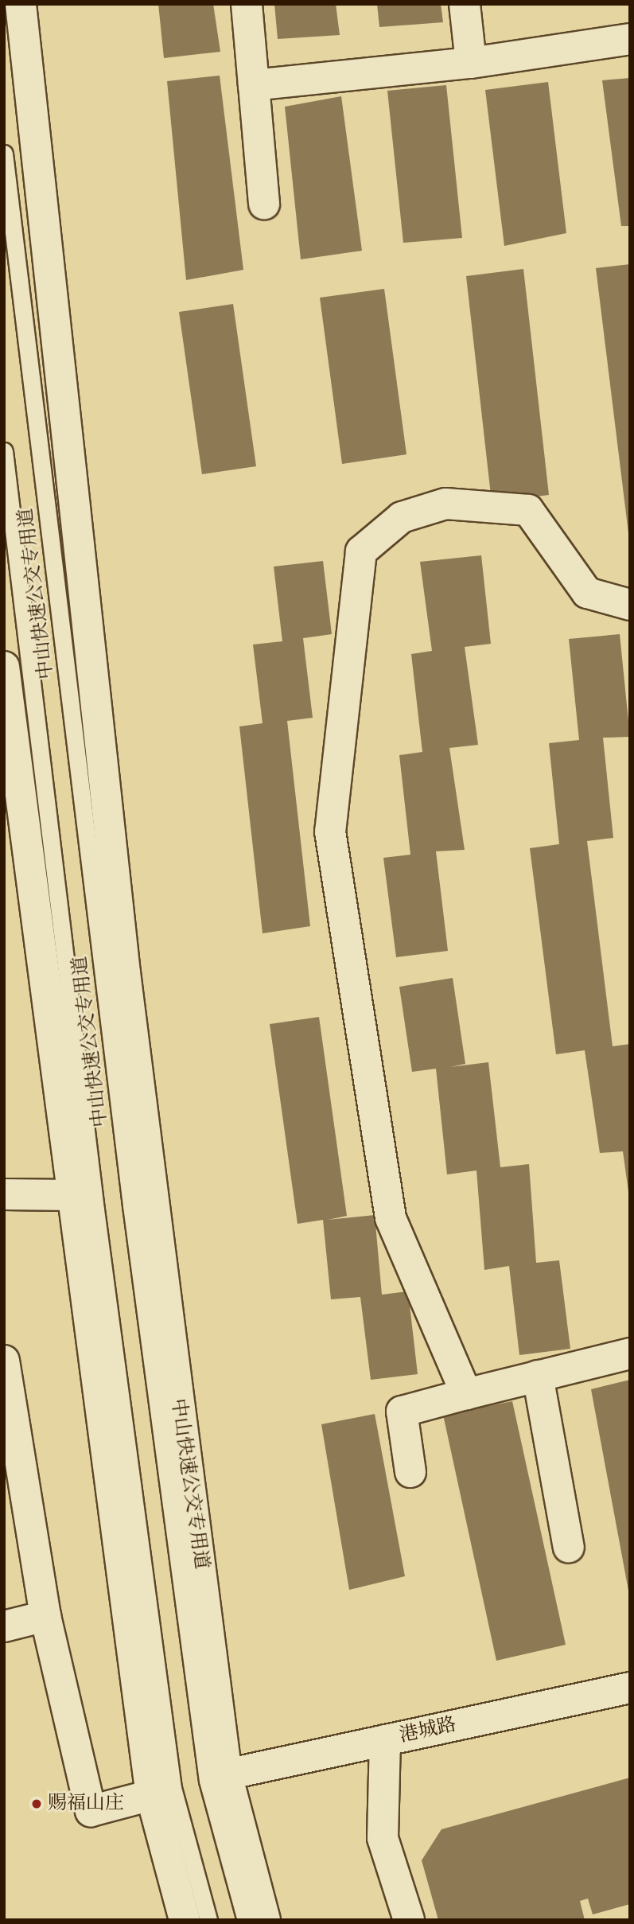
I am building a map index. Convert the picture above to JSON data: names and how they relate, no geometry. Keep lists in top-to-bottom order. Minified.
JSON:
{"streets":{"street":["港城路"],"lane":["中山快速公交专用道"]},"places":["赐福山庄"]}
